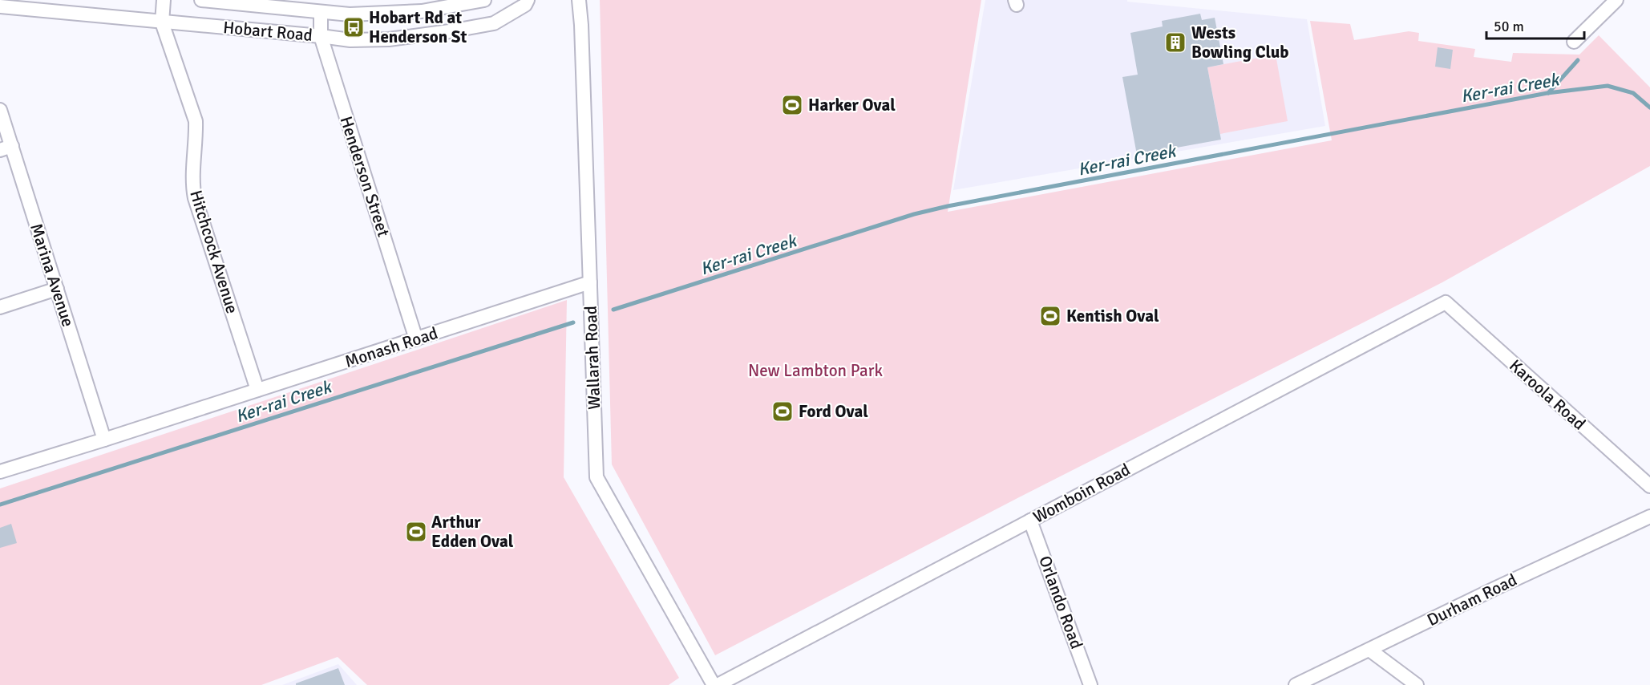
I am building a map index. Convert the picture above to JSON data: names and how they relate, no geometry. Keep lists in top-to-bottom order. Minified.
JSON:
{"streets":{"street":["Hobart Road","Henderson Street","Hitchcock Avenue","Marina Avenue","Monash Road","Wallarah Road","Karoola Road","Womboin Road","Durham Road","Orlando Road"]},"crossings":[["Hobart Road","Henderson Street"],["Hobart Road","Hitchcock Avenue"],["Henderson Street","Monash Road"],["Hitchcock Avenue","Monash Road"],["Marina Avenue","Monash Road"],["Monash Road","Wallarah Road"],["Karoola Road","Womboin Road"],["Womboin Road","Orlando Road"]],"water":["Ker-rai Creek"],"parks":["New Lambton Park"],"places":{"bus stop":["Hobart Rd at Henderson St"],"building":["Wests Bowling Club"],"sports":["Harker Oval","Kentish Oval","Ford Oval","Arthur Edden Oval"]},"scale_bar":"50 m"}
